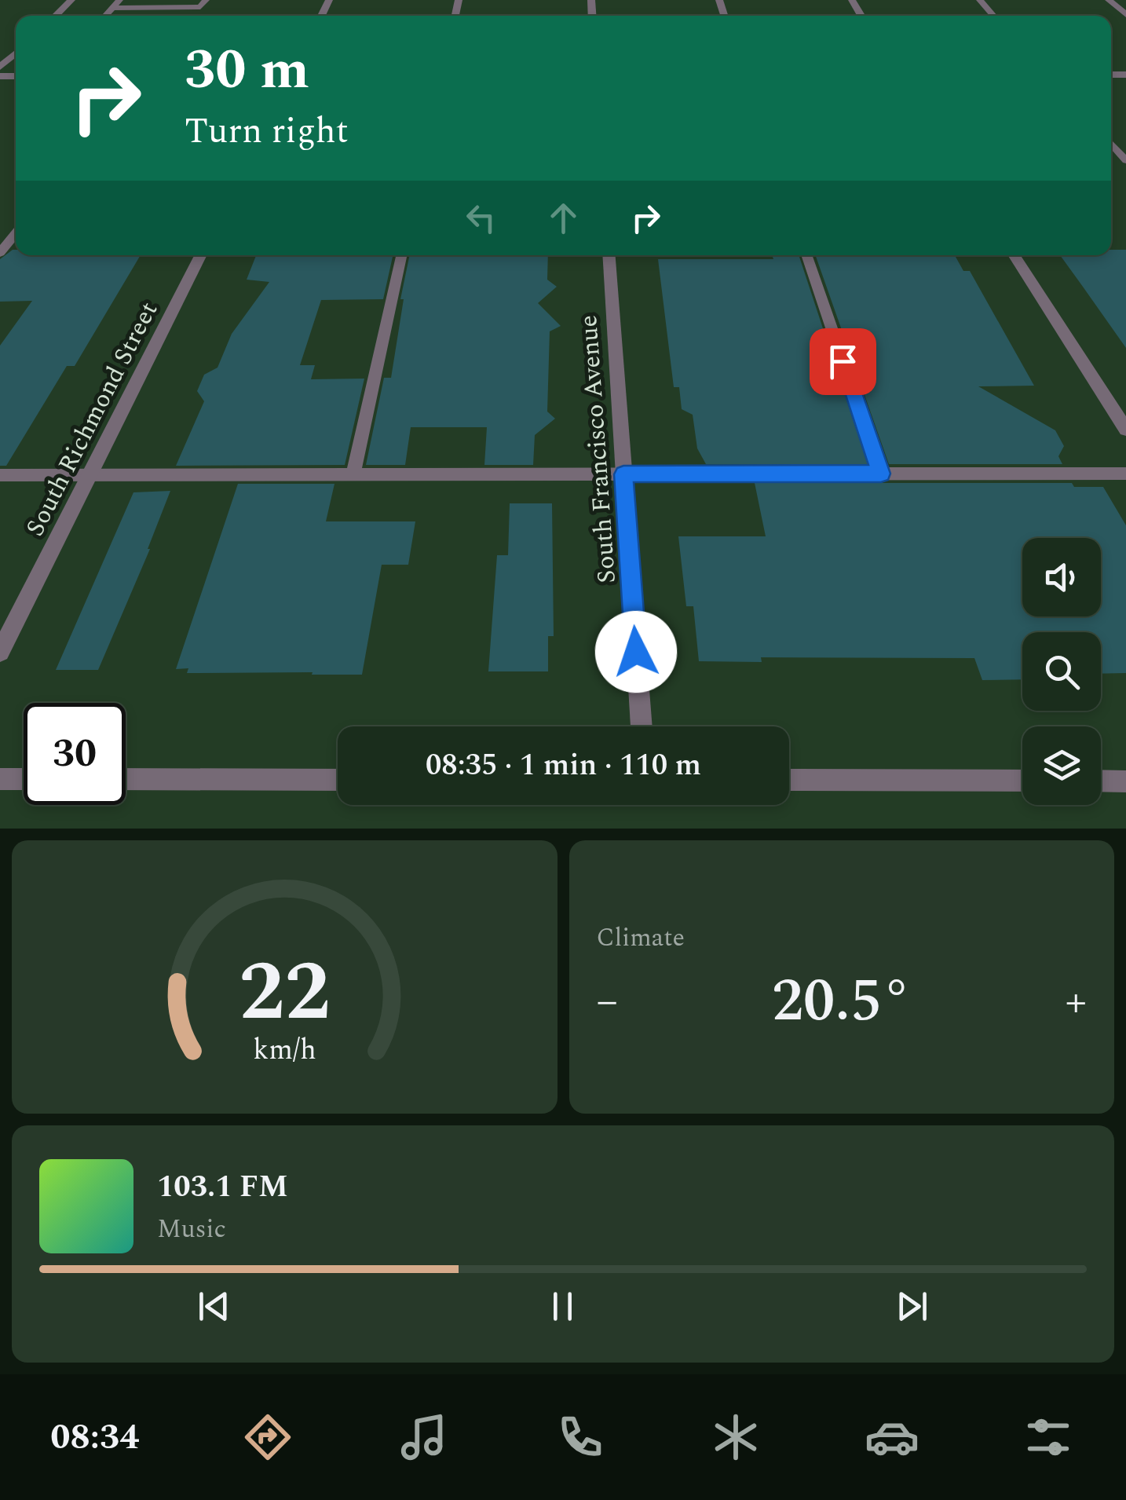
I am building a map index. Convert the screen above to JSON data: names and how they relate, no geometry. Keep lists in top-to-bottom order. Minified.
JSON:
{"streets":{"street":["South Richmond Street","South Francisco Avenue"]},"page":{"turn":["30 m","Turn right"],"limit":"30","trip":"08:35 · 1 min · 110 m","tile":"Climate","heat":["−","20.5°","+"],"song":["103.1 FM","Music"],"tabs":"08:34","gauge":["22","km/h"]}}
